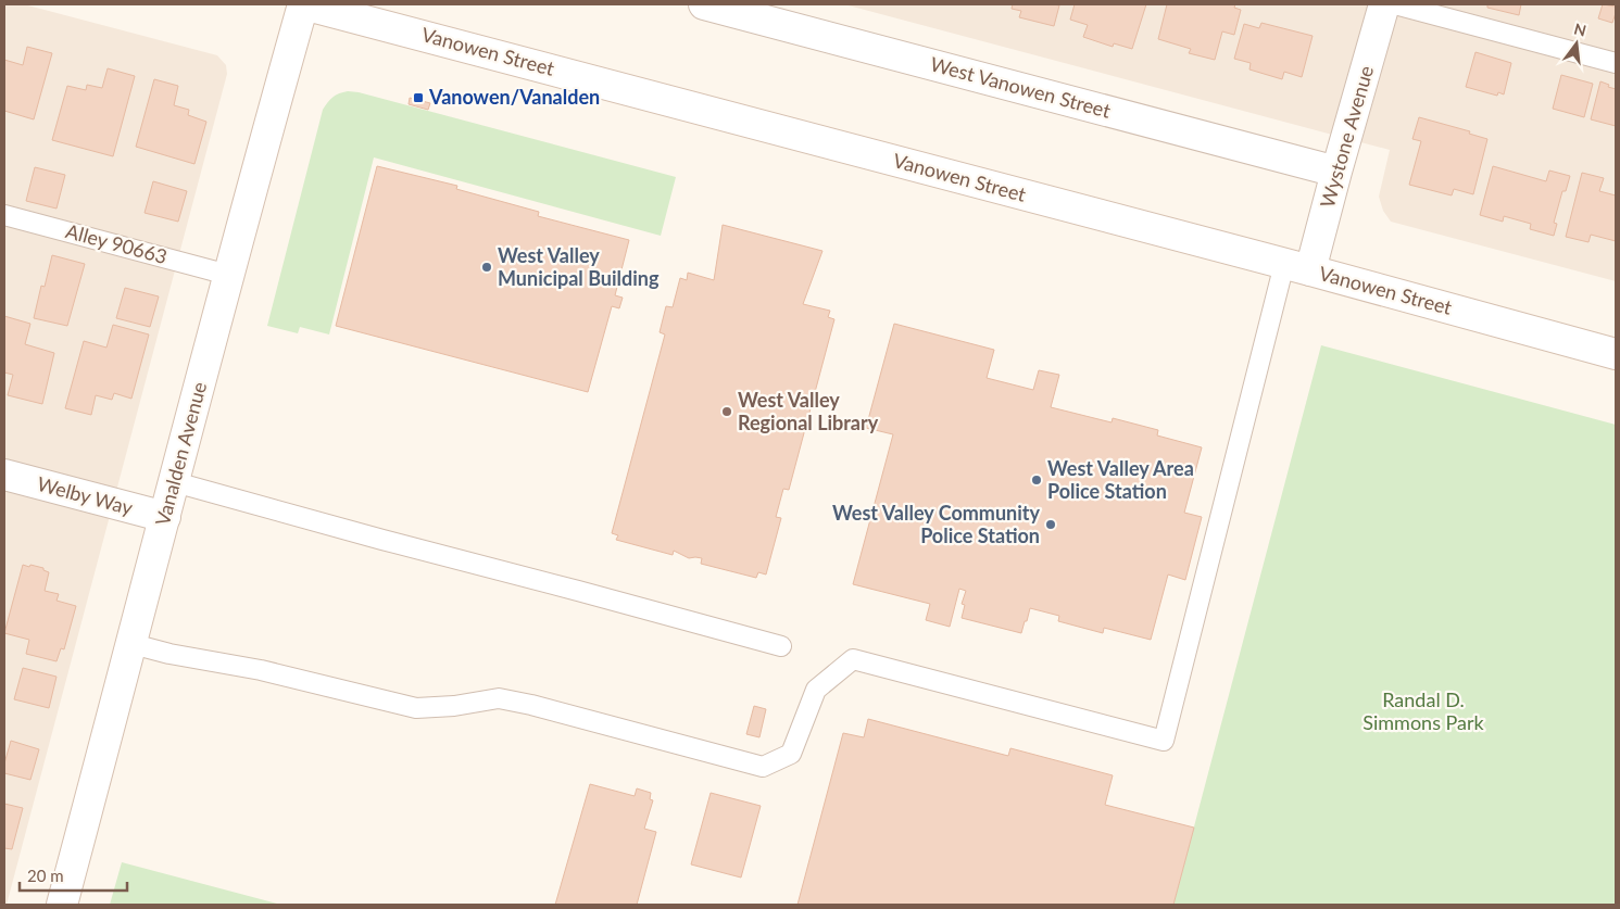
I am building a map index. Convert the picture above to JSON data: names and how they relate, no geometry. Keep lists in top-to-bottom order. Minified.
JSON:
{"streets":{"street":["Vanowen Street","West Vanowen Street","Wystone Avenue","Vanalden Avenue","Welby Way"],"lane":["Alley 90663"]},"crossings":[["Vanowen Street","Wystone Avenue"],["Vanowen Street","Vanalden Avenue"],["West Vanowen Street","Wystone Avenue"],["Alley 90663","Vanalden Avenue"],["Vanalden Avenue","Welby Way"]],"parks":["Randal D. Simmons Park"],"places":{"transit":["Vanowen/Vanalden"],"other":["West Valley Municipal Building","West Valley Regional Library","West Valley Area Police Station","West Valley Community Police Station"]},"scale_bar":"20 m","north":"top"}
